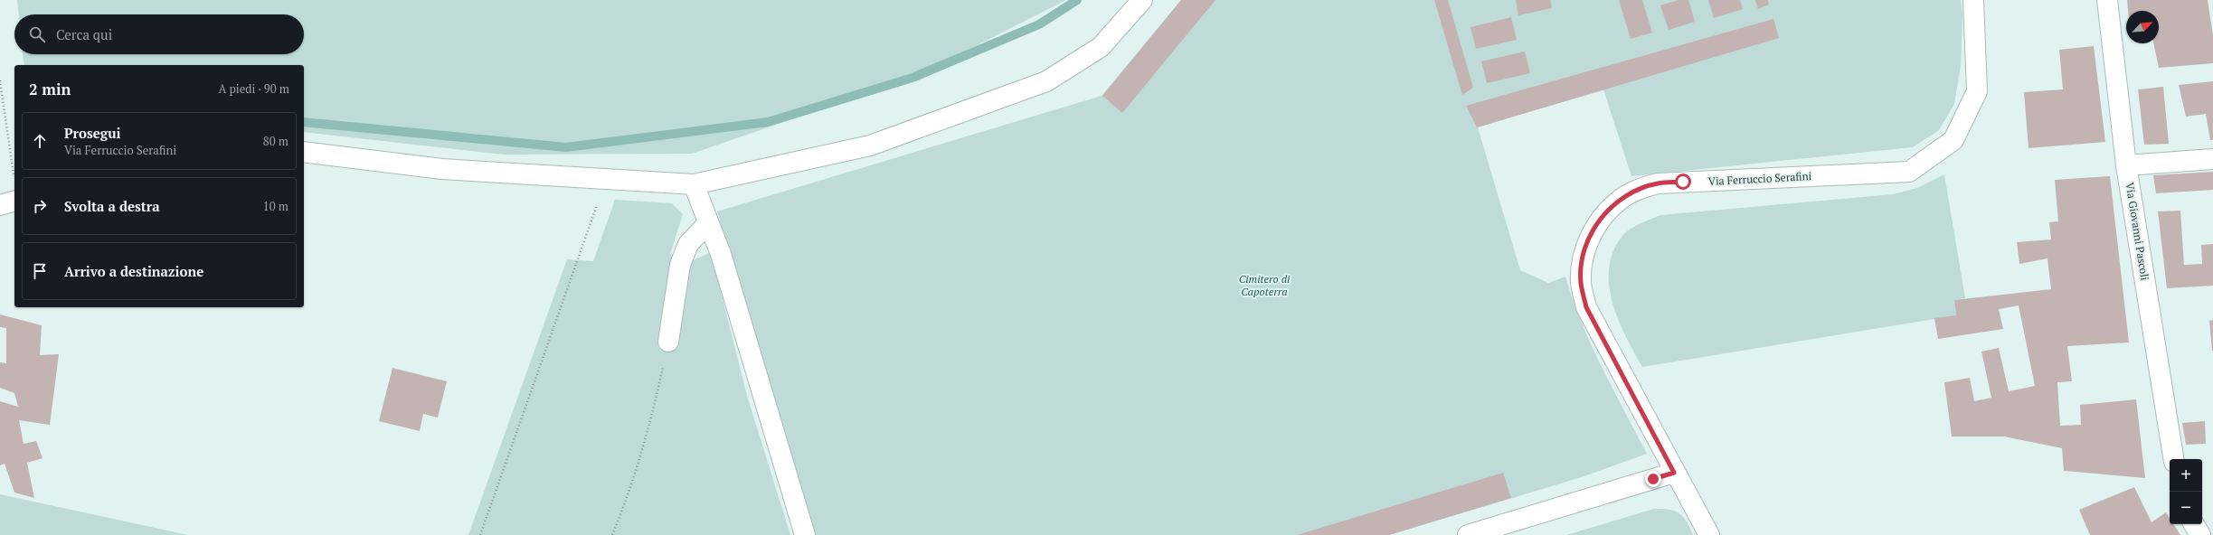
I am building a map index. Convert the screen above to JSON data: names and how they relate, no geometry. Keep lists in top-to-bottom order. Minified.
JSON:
{"streets":{"street":["Via Ferruccio Serafini","Via Giovanni Pascoli"]},"parks":["Cimitero di Capoterra"],"north":"top right","page":{"search":"Cerca qui","heading":["2 min","A piedi · 90 m"],"list":[["Prosegui","Via Ferruccio Serafini","80 m"],["Svolta a destra","10 m"],"Arrivo a destinazione"],"map_buttons":["+","−"]}}
